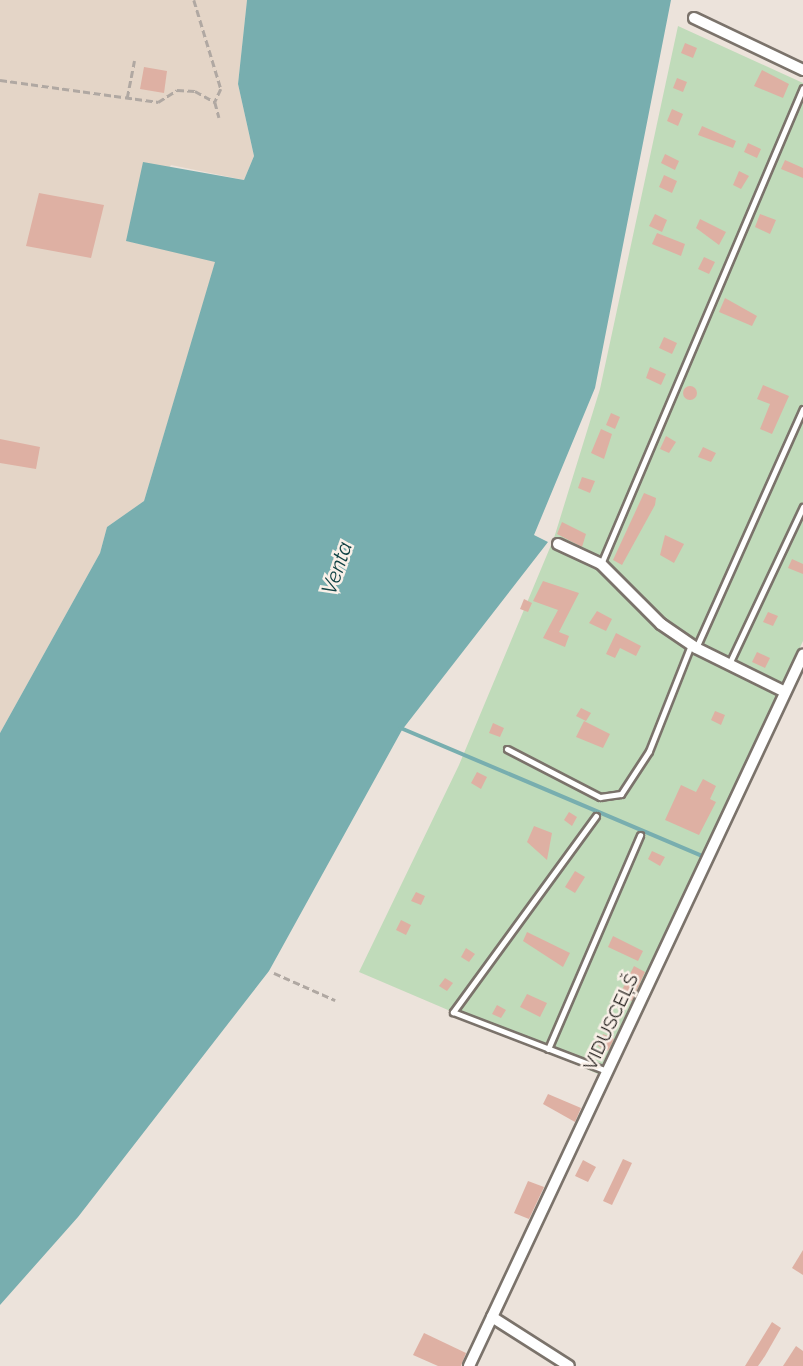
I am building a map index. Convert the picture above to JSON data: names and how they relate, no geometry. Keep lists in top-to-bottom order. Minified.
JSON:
{"streets":{"street":["VIDUSCEĻŠ"]},"water":["Venta"]}
